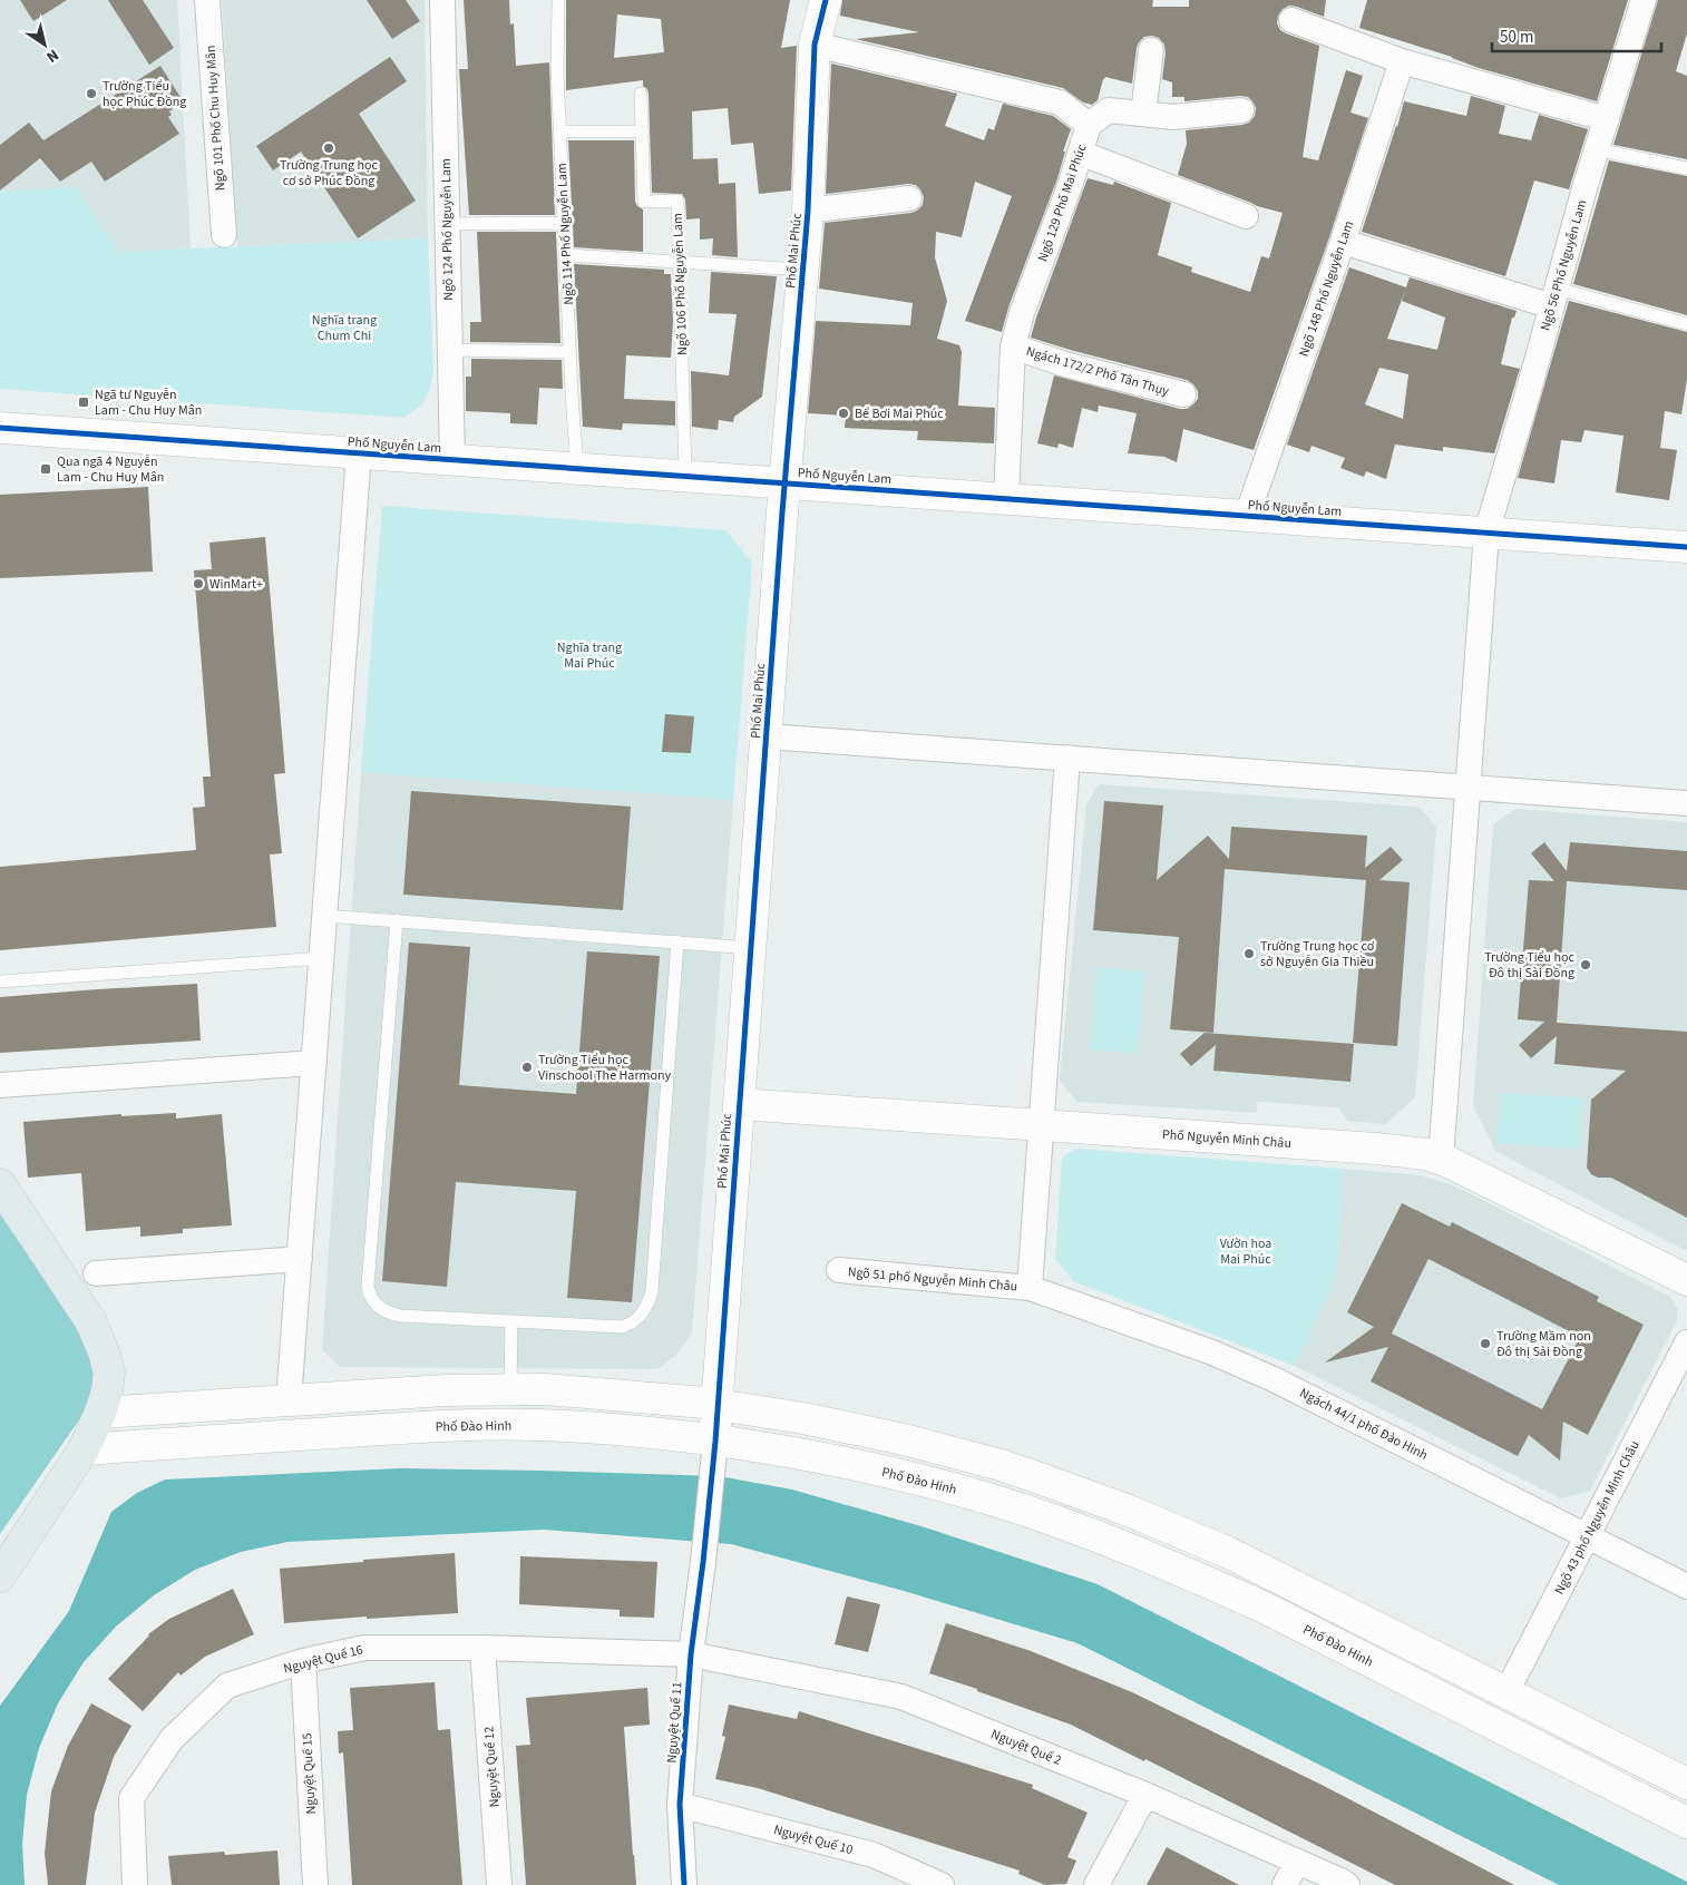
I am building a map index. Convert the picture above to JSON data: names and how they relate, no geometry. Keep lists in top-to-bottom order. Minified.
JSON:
{"streets":{"street":["Ngõ 101 Phố Chu Huy Mân","Ngõ 129 Phố Mai Phúc","Ngõ 124 Phố Nguyễn Lam","Phố Mai Phúc","Ngõ 56 Phố Nguyễn Lam","Ngõ 148 Phố Nguyễn Lam","Ngách 172/2 Phố Tân Thụy","Phố Nguyễn Lam","Phố Nguyễn Minh Châu","Ngõ 51 phố Nguyễn Minh Châu","Ngách 44/1 phố Đào Hinh","Phố Đào Hinh","Ngõ 43 phố Nguyễn Minh Châu","Nguyệt Quế 16","Nguyệt Quế 11","Nguyệt Quế 2","Nguyệt Quế 12","Nguyệt Quế 15","Nguyệt Quế 10"],"lane":["Ngõ 114 Phố Nguyễn Lam","Ngõ 106 Phố Nguyễn Lam"]},"crossings":[["Ngõ 129 Phố Mai Phúc","Phố Mai Phúc"],["Ngõ 129 Phố Mai Phúc","Ngách 172/2 Phố Tân Thụy"],["Ngõ 129 Phố Mai Phúc","Phố Nguyễn Lam"],["Ngõ 124 Phố Nguyễn Lam","Phố Nguyễn Lam"],["Ngõ 114 Phố Nguyễn Lam","Phố Nguyễn Lam"],["Phố Mai Phúc","Phố Nguyễn Lam"],["Phố Mai Phúc","Phố Nguyễn Minh Châu"],["Phố Mai Phúc","Phố Đào Hinh"],["Phố Mai Phúc","Nguyệt Quế 11"],["Ngõ 56 Phố Nguyễn Lam","Phố Nguyễn Lam"],["Ngõ 56 Phố Nguyễn Lam","Phố Nguyễn Minh Châu"],["Ngõ 106 Phố Nguyễn Lam","Phố Nguyễn Lam"],["Ngõ 148 Phố Nguyễn Lam","Phố Nguyễn Lam"],["Phố Nguyễn Minh Châu","Ngõ 51 phố Nguyễn Minh Châu"],["Ngõ 51 phố Nguyễn Minh Châu","Ngách 44/1 phố Đào Hinh"],["Ngách 44/1 phố Đào Hinh","Ngõ 43 phố Nguyễn Minh Châu"],["Phố Đào Hinh","Nguyệt Quế 11"],["Nguyệt Quế 16","Nguyệt Quế 11"],["Nguyệt Quế 16","Nguyệt Quế 2"],["Nguyệt Quế 16","Nguyệt Quế 12"],["Nguyệt Quế 16","Nguyệt Quế 15"],["Nguyệt Quế 11","Nguyệt Quế 2"],["Nguyệt Quế 11","Nguyệt Quế 10"]],"parks":["Nghĩa trang Chum Chi","Nghĩa trang Mai Phúc","Vườn hoa Mai Phúc"],"places":{"other":["Trường Tiểu học Phúc Đồng","Trường Trung học cơ sở Phúc Đồng","Bể Bơi Mai Phúc","WinMart+","Trường Trung học cơ sở Nguyễn Gia Thiều","Trường Tiểu học Đô thị Sài Đồng","Trường Tiểu học Vinschool The Harmony","Trường Mầm non Đô thị Sài Đồng"],"transit":["Ngã tư Nguyễn Lam - Chu Huy Mân","Qua ngã 4 Nguyễn Lam - Chu Huy Mân"]},"scale_bar":"50 m","north":"bottom right"}
